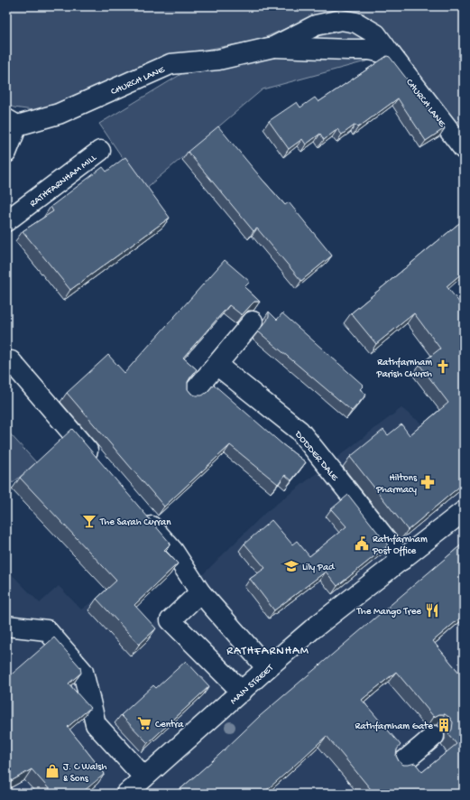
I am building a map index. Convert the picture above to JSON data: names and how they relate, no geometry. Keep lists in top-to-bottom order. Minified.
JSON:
{"streets":{"street":["CHURCH LANE","RATHFARNHAM MILL","DODDER DALE","MAIN STREET"]},"crossings":[["DODDER DALE","MAIN STREET"]],"districts":["RATHFARNHAM"],"places":{"church":["Rathfarnham Parish Church"],"pharmacy":["Hiltons Pharmacy"],"bar":["The Sarah Curran"],"public building":["Rathfarnham Post Office"],"school or university":["Lily Pad"],"restaurant":["The Mango Tree"],"supermarket":["Centra"],"building":["Rathfarnham Gate"],"shop":["J. C Walsh & Sons"]}}
